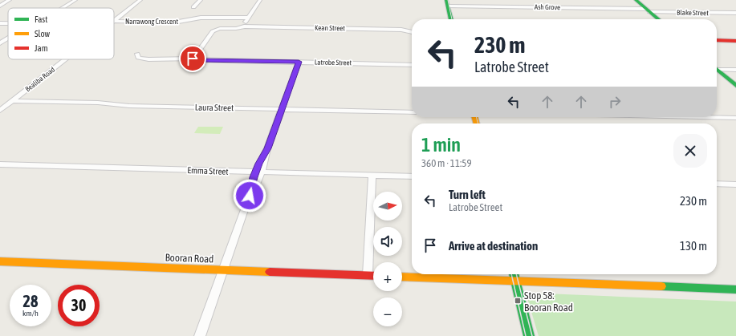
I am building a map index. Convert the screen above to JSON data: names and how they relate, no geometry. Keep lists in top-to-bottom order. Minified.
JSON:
{"streets":{"street":["Ash Grove","Blake Street","Narrawong Crescent","Kean Street","Latrobe Street","Bealiba Road","Laura Street","Emma Street","Booran Road"]},"crossings":[["Ash Grove","Blake Street"],["Narrawong Crescent","Bealiba Road"],["Kean Street","Latrobe Street"],["Bealiba Road","Laura Street"]],"places":{"transit":["Stop 58: Booran Road"]},"legend":["Fast","Slow","Jam"],"north":"right","page":{"turn":["230 m","Latrobe Street"],"heading":["1 min","360 m · 11:59"],"list":[{"name":"Turn left","note":"Latrobe Street","value":"230 m"},{"name":"Arrive at destination","value":"130 m"}],"map_buttons":["+","−"],"speed":"28 km/h","limit":"30"}}
